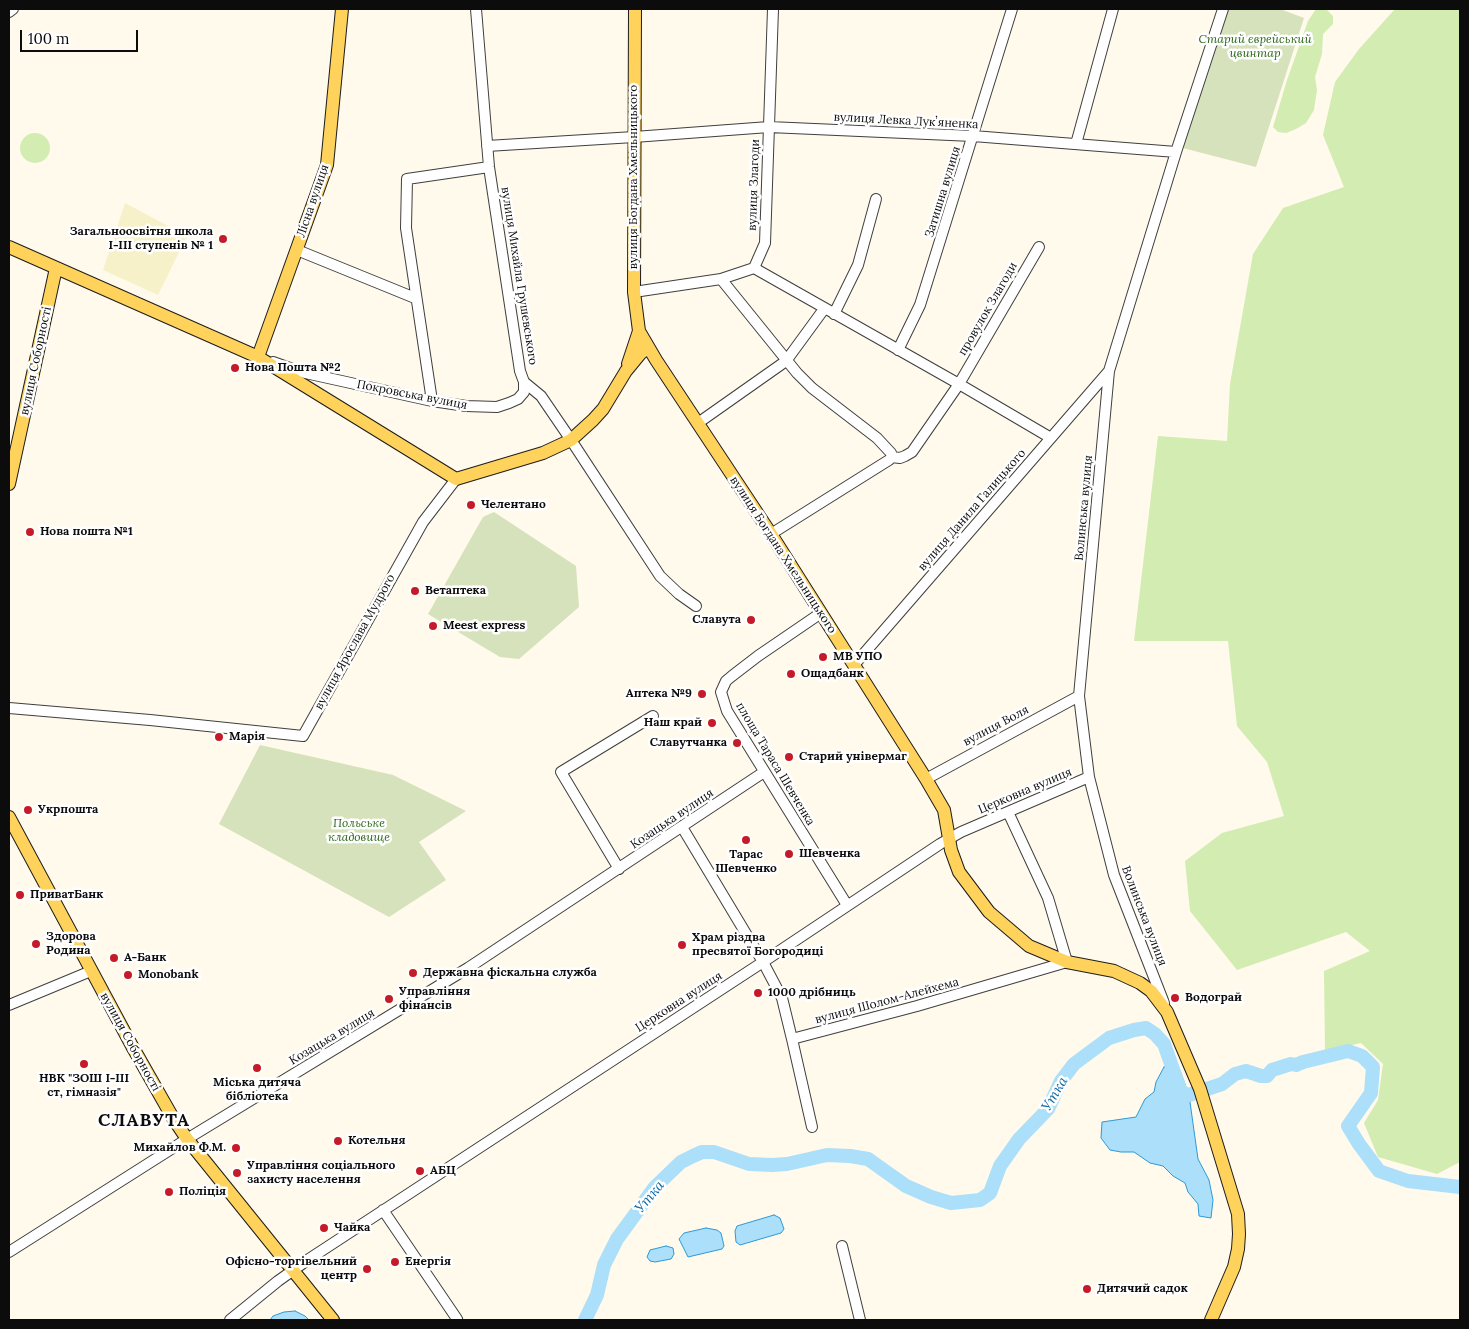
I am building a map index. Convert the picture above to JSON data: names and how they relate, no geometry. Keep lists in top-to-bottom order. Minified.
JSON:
{"streets":{"main road":["вулиця Богдана Хмельницького","Лісна вулиця","вулиця Соборності","Покровська вулиця"],"street":["вулиця Левка Лукʼяненка","вулиця Злагоди","Затишна вулиця","вулиця Михайла Грушевського","провулок Злагоди","Волинська вулиця","вулиця Данила Галицького","вулиця Ярослава Мудрого","вулиця Воля","площа Тараса Шевченка","Церковна вулиця","Козацька вулиця","вулиця Шолом-Алейхема"]},"crossings":[["вулиця Левка Лукʼяненка","вулиця Богдана Хмельницького"],["вулиця Левка Лукʼяненка","вулиця Злагоди"],["вулиця Левка Лукʼяненка","Затишна вулиця"],["вулиця Левка Лукʼяненка","вулиця Михайла Грушевського"],["вулиця Левка Лукʼяненка","Волинська вулиця"],["вулиця Богдана Хмельницького","Волинська вулиця"],["вулиця Богдана Хмельницького","вулиця Данила Галицького"],["вулиця Богдана Хмельницького","вулиця Воля"],["вулиця Богдана Хмельницького","площа Тараса Шевченка"],["вулиця Богдана Хмельницького","Церковна вулиця"],["вулиця Богдана Хмельницького","вулиця Шолом-Алейхема"],["Лісна вулиця","Покровська вулиця"],["вулиця Михайла Грушевського","Покровська вулиця"],["вулиця Соборності","Покровська вулиця"],["вулиця Соборності","Церковна вулиця"],["вулиця Соборності","Козацька вулиця"],["Покровська вулиця","вулиця Ярослава Мудрого"],["Волинська вулиця","вулиця Данила Галицького"],["Волинська вулиця","вулиця Воля"],["Волинська вулиця","Церковна вулиця"],["площа Тараса Шевченка","Церковна вулиця"],["площа Тараса Шевченка","Козацька вулиця"]],"districts":["СЛАВУТА"],"water":["Утка"],"parks":["Старий єврейський цвинтар","Польське кладовище"],"places":["Загальноосвітня школа І-ІІІ ступенів № 1","Нова Пошта №2","Челентано","Нова пошта №1","Ветаптека","Славута","Meest express","МВ УПО","Ощадбанк","Аптека №9","Наш край","Марія","Славутчанка","Старий універмаг","Укрпошта","Тарас Шевченко","Шевченка","ПриватБанк","Здорова Родина","Храм різдва пресвятої Богородиці","А-Банк","Державна фіскальна служба","Monobank","1000 дрібниць","Водограй","Управління фінансів","НВК \"ЗОШ І-ІІІ ст, гімназія\"","Міська дитяча бібліотека","Котельня","Михайлов Ф.М.","АБЦ","Управління соціального захисту населення","Поліція","Чайка","Енергія","Офісно-торгівельний центр","Дитячий садок"],"scale_bar":"100 m"}
